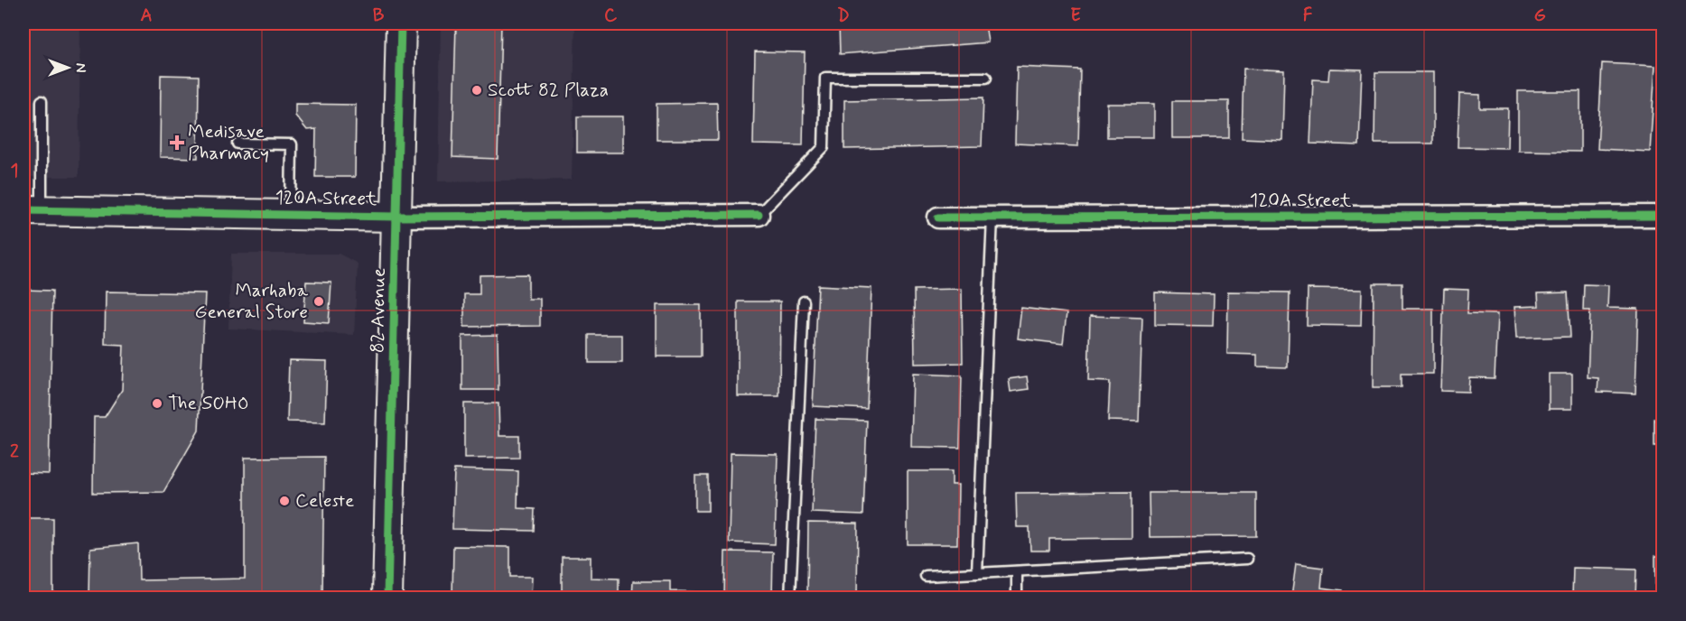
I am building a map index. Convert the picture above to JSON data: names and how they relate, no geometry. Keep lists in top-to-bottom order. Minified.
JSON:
{"streets":{"street":["120A Street","82 Avenue"]},"crossings":[["120A Street","82 Avenue"]],"places":{"other":["Scott 82 Plaza","Marhaba General Store","The SOHO","Celeste"],"health":["Medisave Pharmacy"]},"north":"right","grid":{"columns":["A","B","C","D","E","F","G"],"rows":["1","2"]}}
